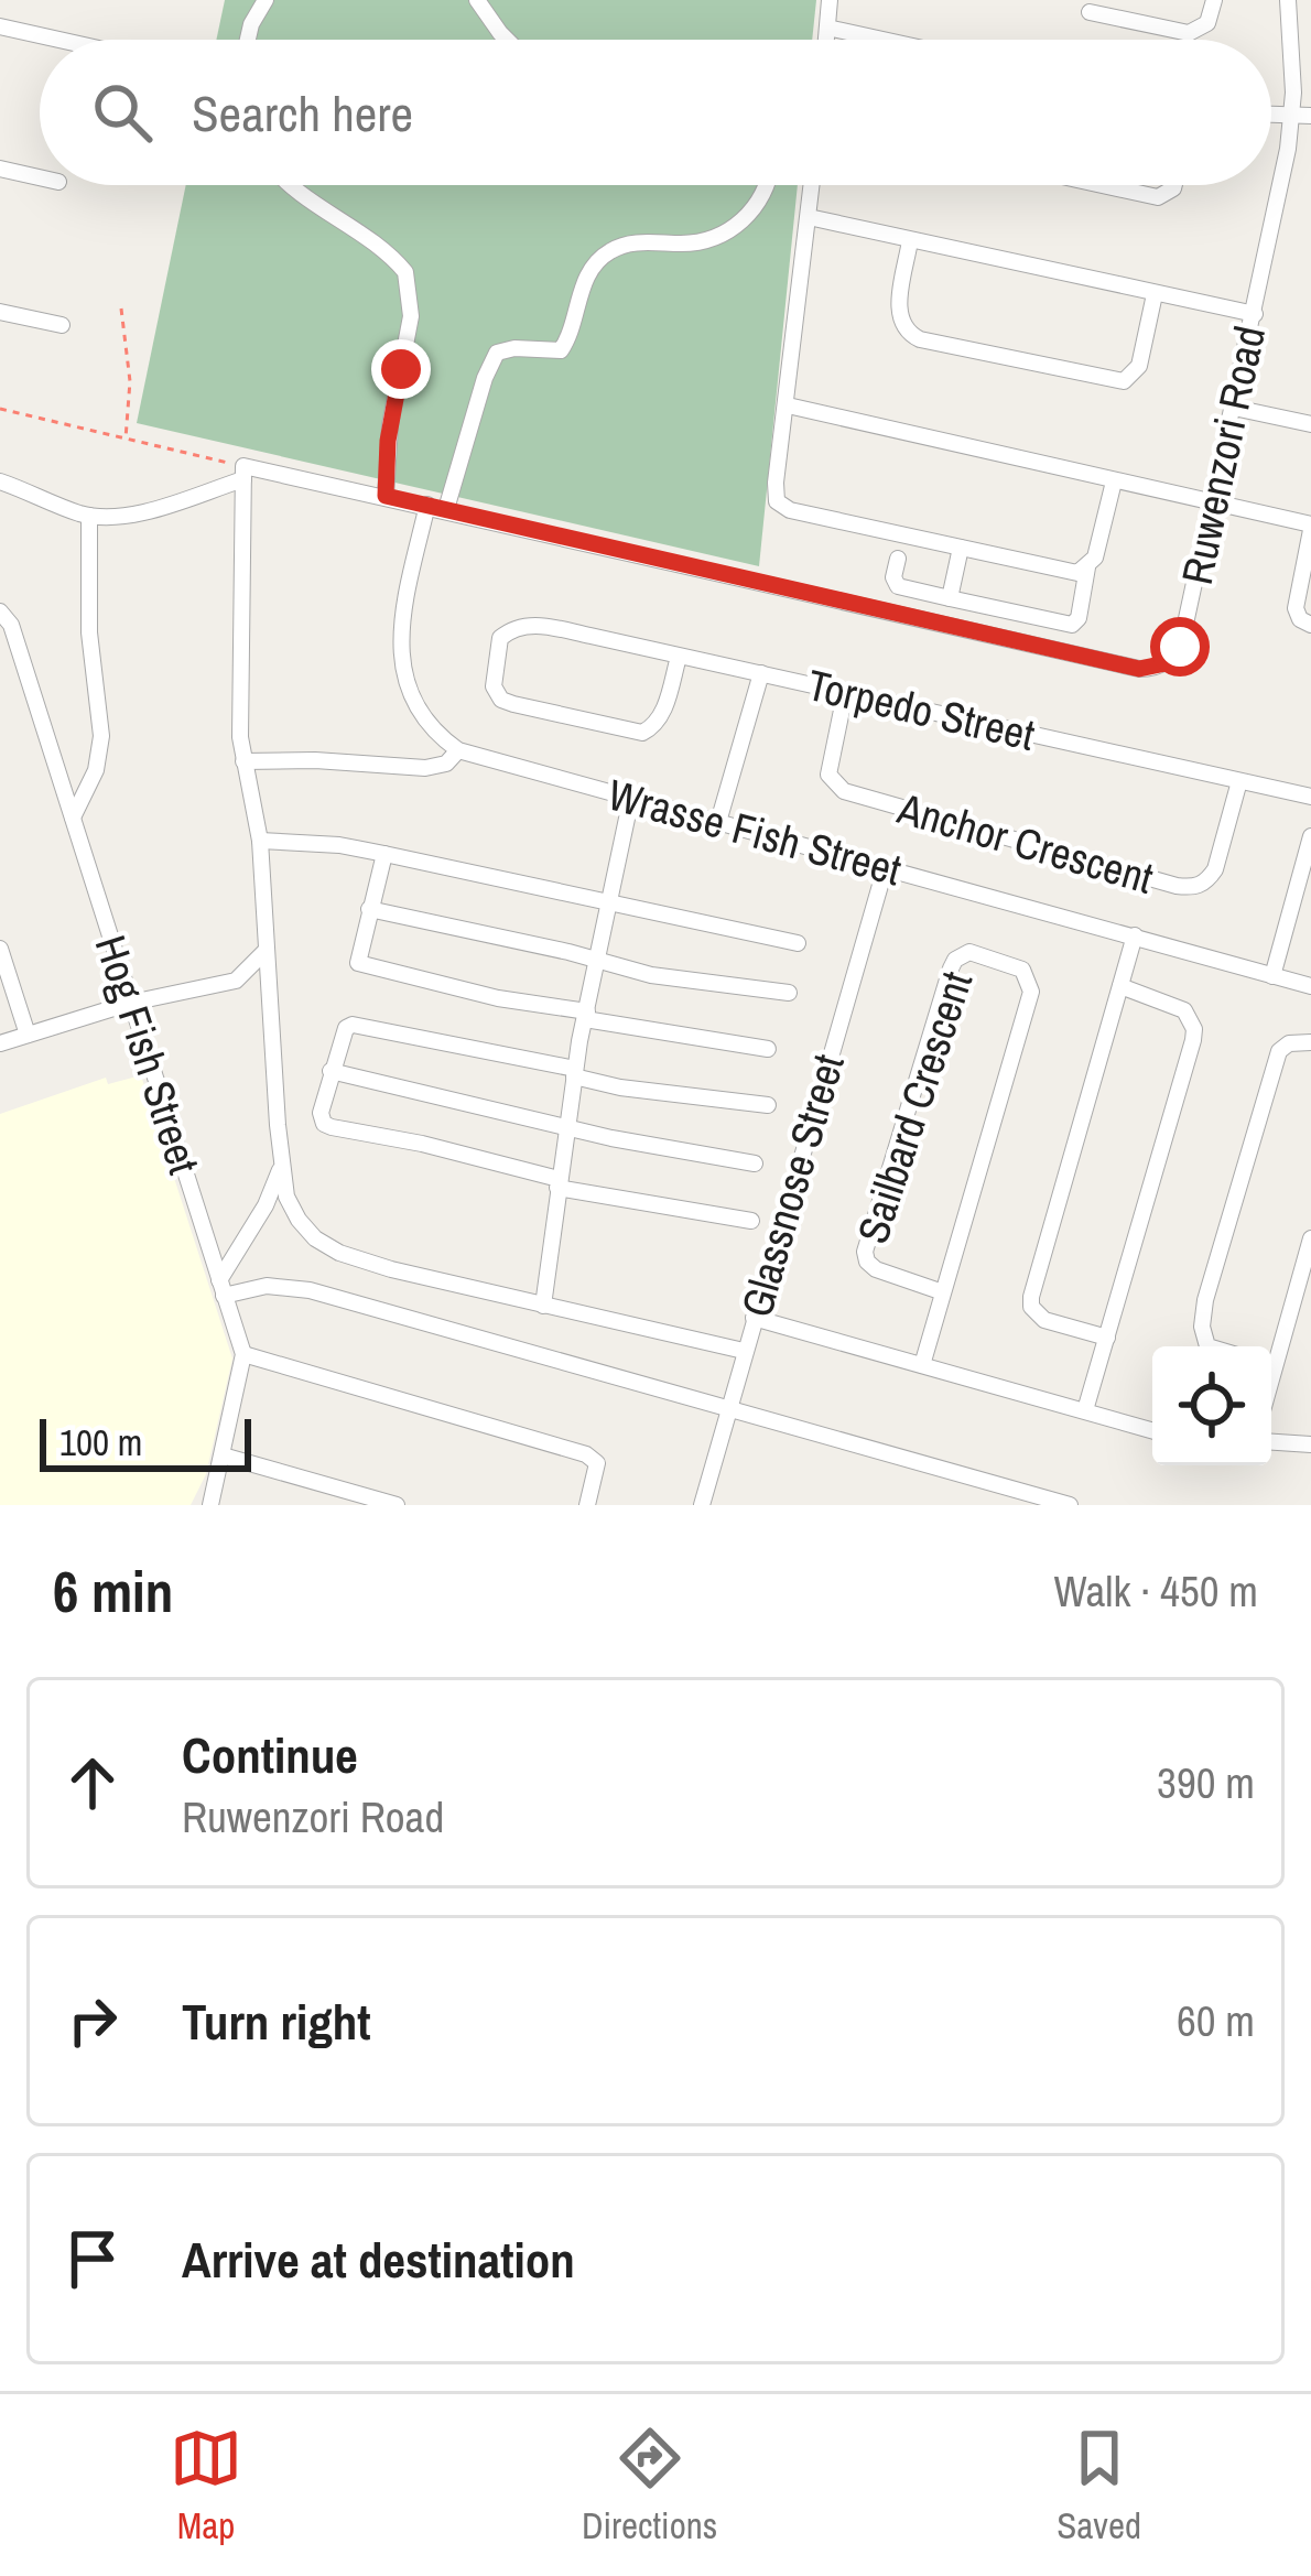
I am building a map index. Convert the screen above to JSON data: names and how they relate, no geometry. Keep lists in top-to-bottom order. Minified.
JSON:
{"streets":{"street":["Ruwenzori Road","Torpedo Street","Wrasse Fish Street","Anchor Crescent","Hog Fish Street","Sailbard Crescent","Glassnose Street"]},"crossings":[["Torpedo Street","Anchor Crescent"],["Wrasse Fish Street","Glassnose Street"]],"scale_bar":"100 m","page":{"search":"Search here","scale":"100 m","heading":["6 min","Walk · 450 m"],"list":[["Continue","Ruwenzori Road","390 m"],["Turn right","60 m"],"Arrive at destination"],"nav":["Map","Directions","Saved"]}}
